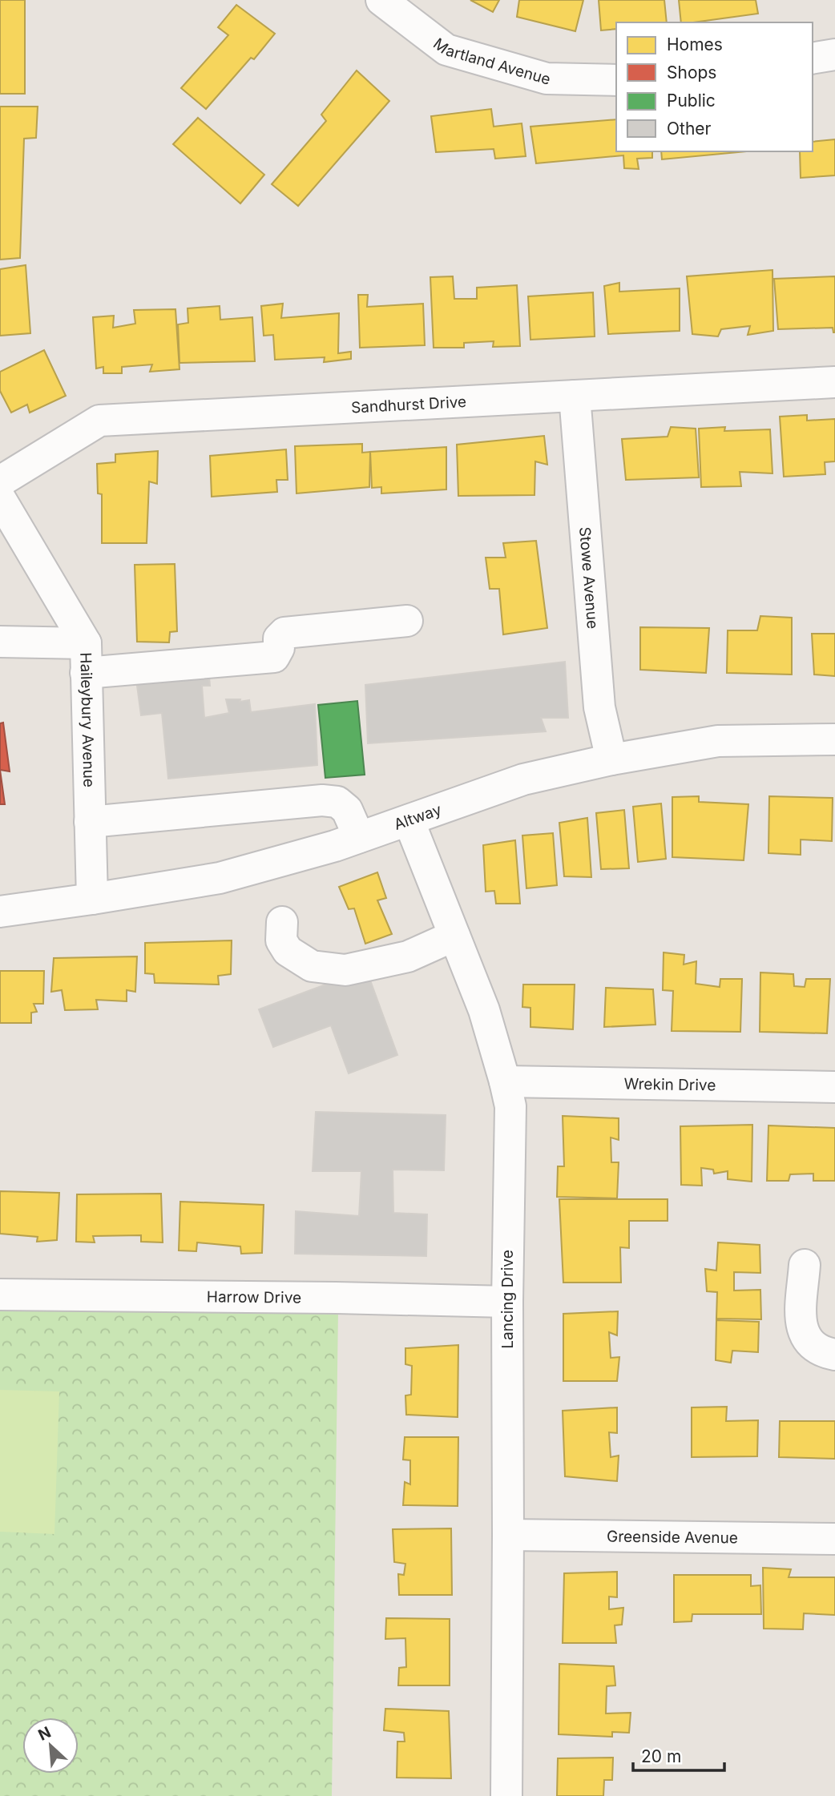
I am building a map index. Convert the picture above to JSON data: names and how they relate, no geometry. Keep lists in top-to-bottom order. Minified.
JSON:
{"streets":{"street":["Martland Avenue","Sandhurst Drive","Stowe Avenue","Haileybury Avenue","Altway","Wrekin Drive","Harrow Drive","Lancing Drive","Greenside Avenue"]},"crossings":[["Sandhurst Drive","Stowe Avenue"],["Stowe Avenue","Altway"],["Haileybury Avenue","Altway"],["Altway","Lancing Drive"],["Wrekin Drive","Lancing Drive"],["Harrow Drive","Lancing Drive"],["Lancing Drive","Greenside Avenue"]],"legend":["Homes","Shops","Public","Other"],"scale_bar":"20 m","north":"top left"}
